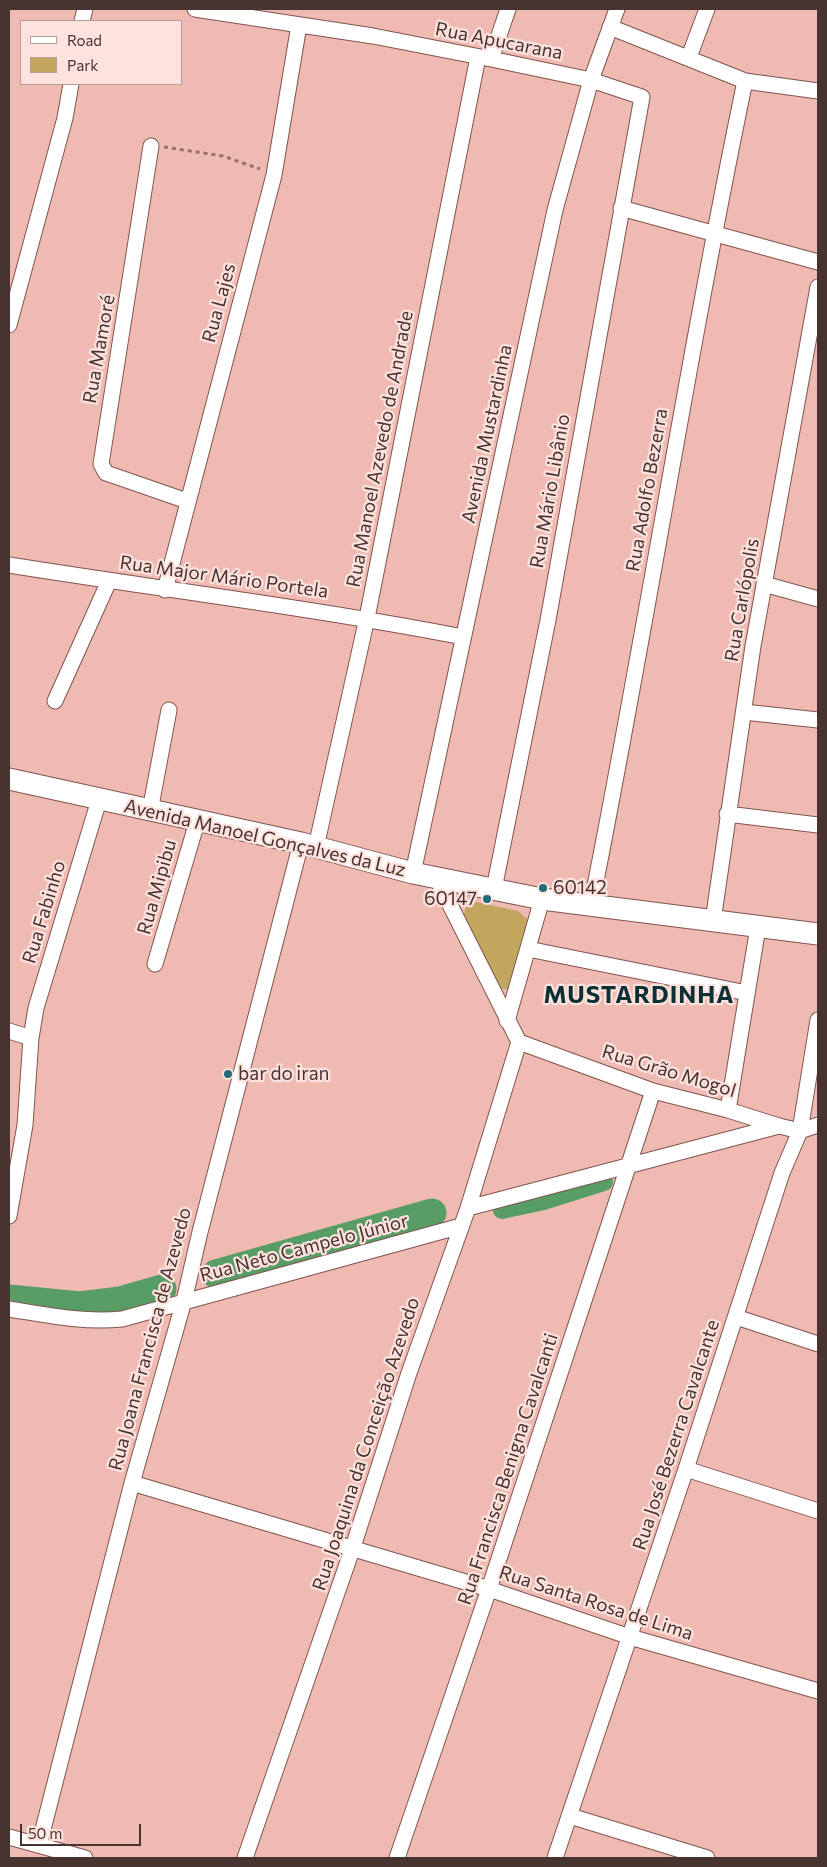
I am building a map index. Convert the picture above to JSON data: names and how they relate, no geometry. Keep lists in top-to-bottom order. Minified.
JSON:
{"streets":{"main road":["Avenida Manoel Gonçalves da Luz"],"street":["Rua Apucarana","Rua Lajes","Rua Mamoré","Avenida Mustardinha","Rua Manoel Azevedo de Andrade","Rua Adolfo Bezerra","Rua Mário Libânio","Rua Major Mário Portela","Rua Carlópolis","Rua Mipibu","Rua Fabinho","Rua Grão Mogol","Rua Neto Campelo Júnior","Rua Joana Francisca de Azevedo","Rua José Bezerra Cavalcante","Rua Joaquina da Conceição Azevedo","Rua Francisca Benigna Cavalcanti","Rua Santa Rosa de Lima"]},"crossings":[["Rua Apucarana","Rua Lajes"],["Rua Apucarana","Avenida Mustardinha"],["Rua Apucarana","Rua Manoel Azevedo de Andrade"],["Rua Apucarana","Rua Mário Libânio"],["Rua Lajes","Rua Mamoré"],["Rua Lajes","Rua Major Mário Portela"],["Avenida Mustardinha","Rua Major Mário Portela"],["Avenida Mustardinha","Avenida Manoel Gonçalves da Luz"],["Rua Manoel Azevedo de Andrade","Rua Major Mário Portela"],["Rua Manoel Azevedo de Andrade","Avenida Manoel Gonçalves da Luz"],["Rua Manoel Azevedo de Andrade","Rua Joana Francisca de Azevedo"],["Rua Adolfo Bezerra","Avenida Manoel Gonçalves da Luz"],["Rua Mário Libânio","Avenida Manoel Gonçalves da Luz"],["Rua Carlópolis","Avenida Manoel Gonçalves da Luz"],["Avenida Manoel Gonçalves da Luz","Rua Mipibu"],["Avenida Manoel Gonçalves da Luz","Rua Fabinho"],["Avenida Manoel Gonçalves da Luz","Rua Joana Francisca de Azevedo"],["Rua Grão Mogol","Rua Joaquina da Conceição Azevedo"],["Rua Grão Mogol","Rua Francisca Benigna Cavalcanti"],["Rua Neto Campelo Júnior","Rua Joana Francisca de Azevedo"],["Rua Neto Campelo Júnior","Rua Joaquina da Conceição Azevedo"],["Rua Joana Francisca de Azevedo","Rua Santa Rosa de Lima"],["Rua José Bezerra Cavalcante","Rua Santa Rosa de Lima"],["Rua Joaquina da Conceição Azevedo","Rua Santa Rosa de Lima"],["Rua Francisca Benigna Cavalcanti","Rua Santa Rosa de Lima"]],"districts":["MUSTARDINHA"],"places":["60142","60147","bar do iran"],"legend":["Road","Park"],"scale_bar":"50 m"}
